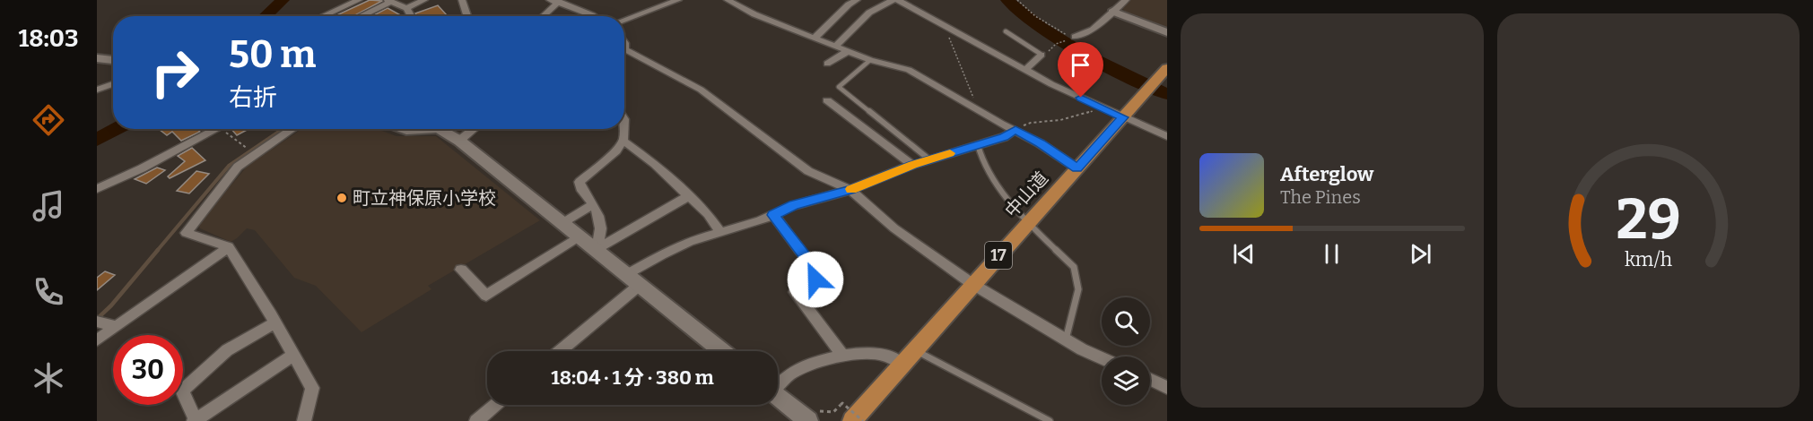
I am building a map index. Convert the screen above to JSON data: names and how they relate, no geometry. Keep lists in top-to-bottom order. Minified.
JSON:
{"streets":{"highway":["中山道","17"]},"places":["町立神保原小学校"],"page":{"tabs":"18:03","turn":["50 m","右折"],"song":["Afterglow","The Pines"],"limit":"30","trip":"18:04 · 1 分 · 380 m","gauge":["29","km/h"]}}
